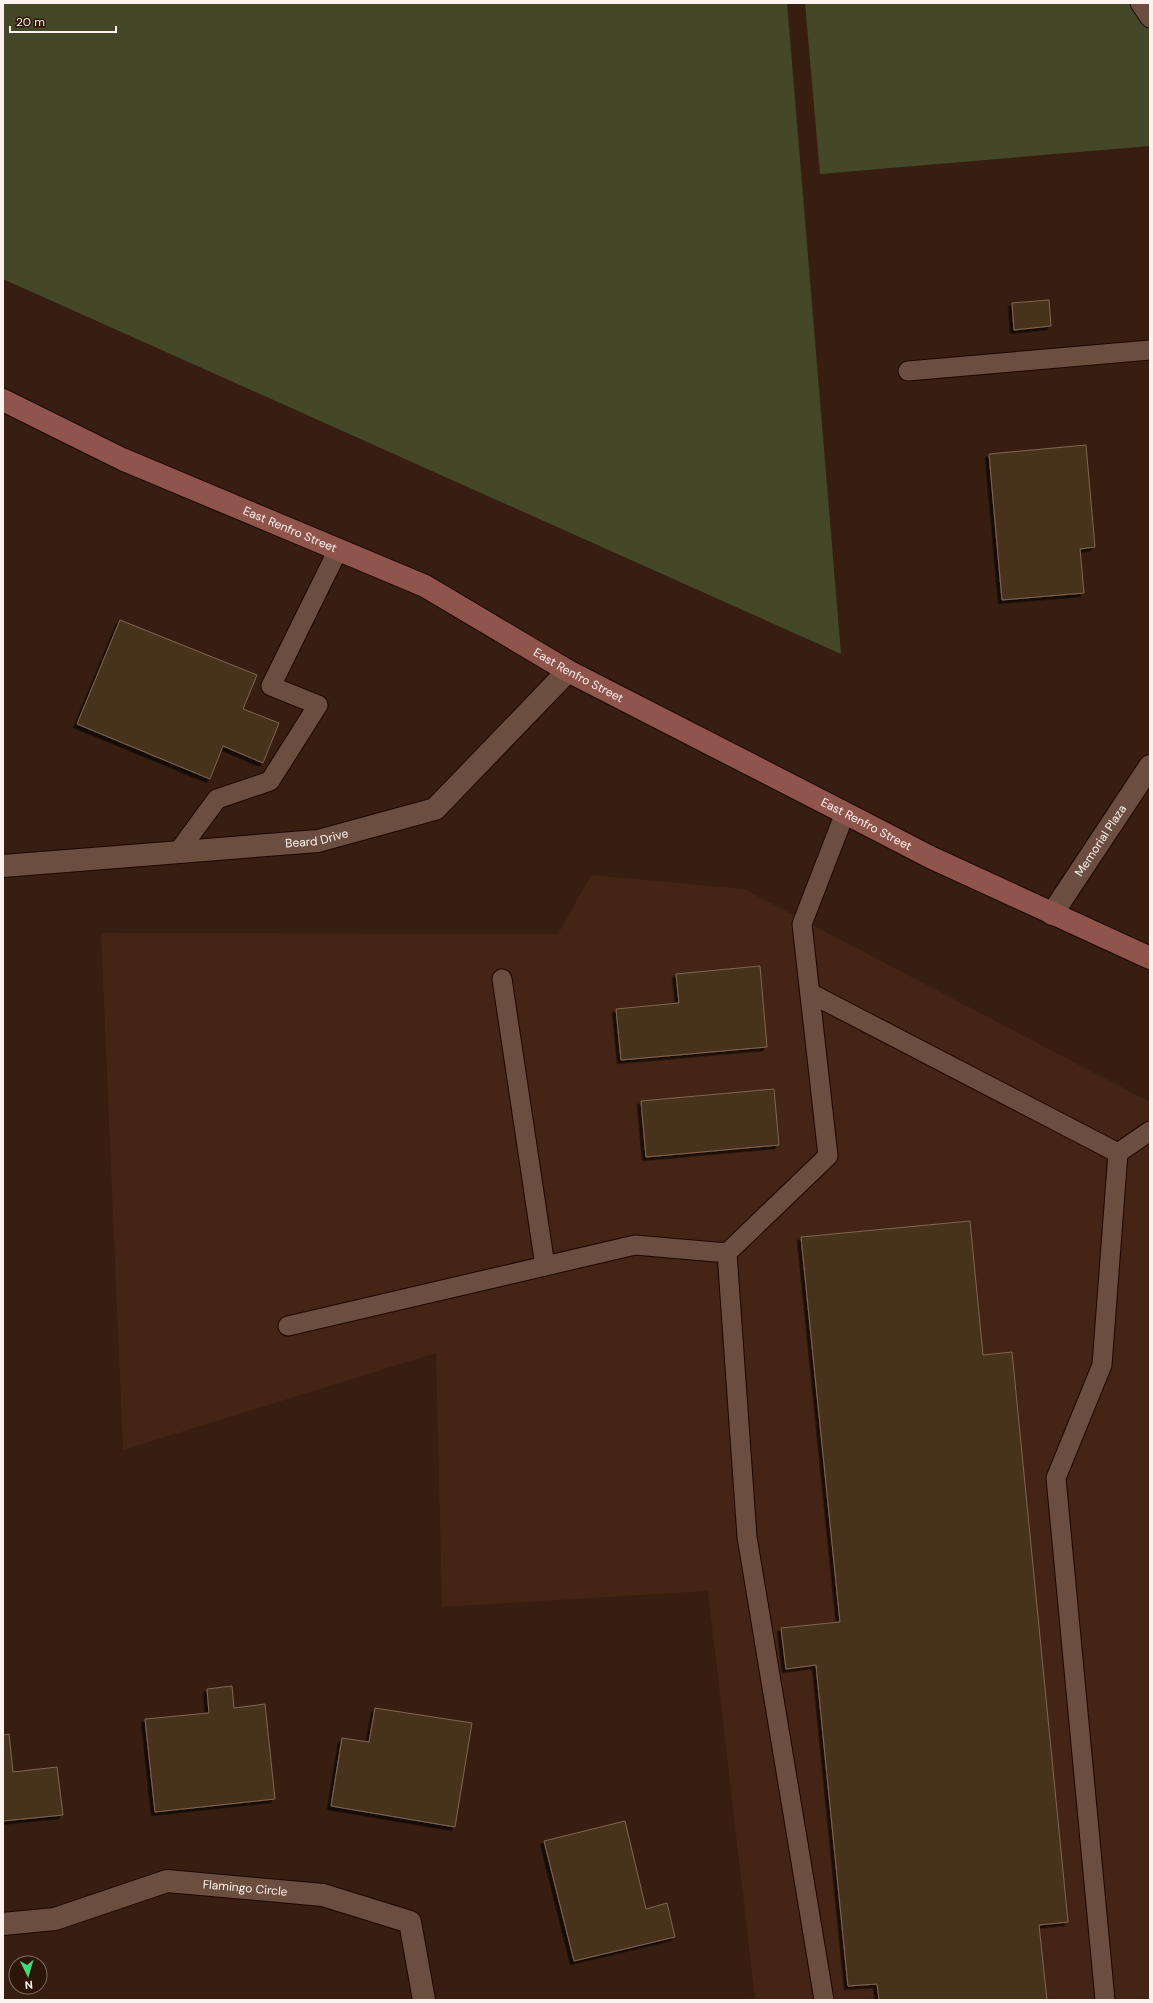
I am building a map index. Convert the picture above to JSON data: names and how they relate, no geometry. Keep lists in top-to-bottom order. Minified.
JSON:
{"streets":{"main road":["East Renfro Street"],"street":["Beard Drive","Memorial Plaza","Flamingo Circle"]},"crossings":[["East Renfro Street","Beard Drive"],["East Renfro Street","Memorial Plaza"]],"scale_bar":"20 m","north":"bottom"}
